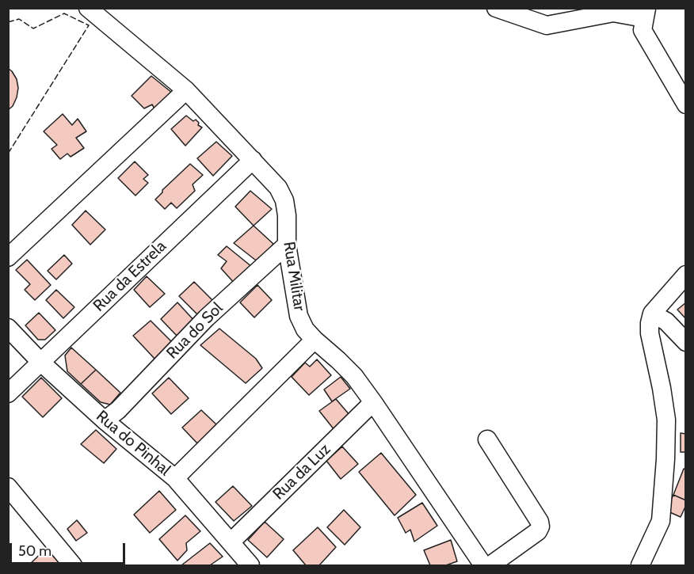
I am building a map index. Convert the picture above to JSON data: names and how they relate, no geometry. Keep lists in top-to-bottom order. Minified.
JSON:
{"streets":{"street":["Rua da Estrela","Rua Militar","Rua do Sol","Rua do Pinhal","Rua da Luz"]},"crossings":[["Rua da Estrela","Rua Militar"],["Rua da Estrela","Rua do Pinhal"],["Rua Militar","Rua do Sol"],["Rua Militar","Rua da Luz"],["Rua do Sol","Rua do Pinhal"],["Rua do Pinhal","Rua da Luz"]],"scale_bar":"50 m"}
